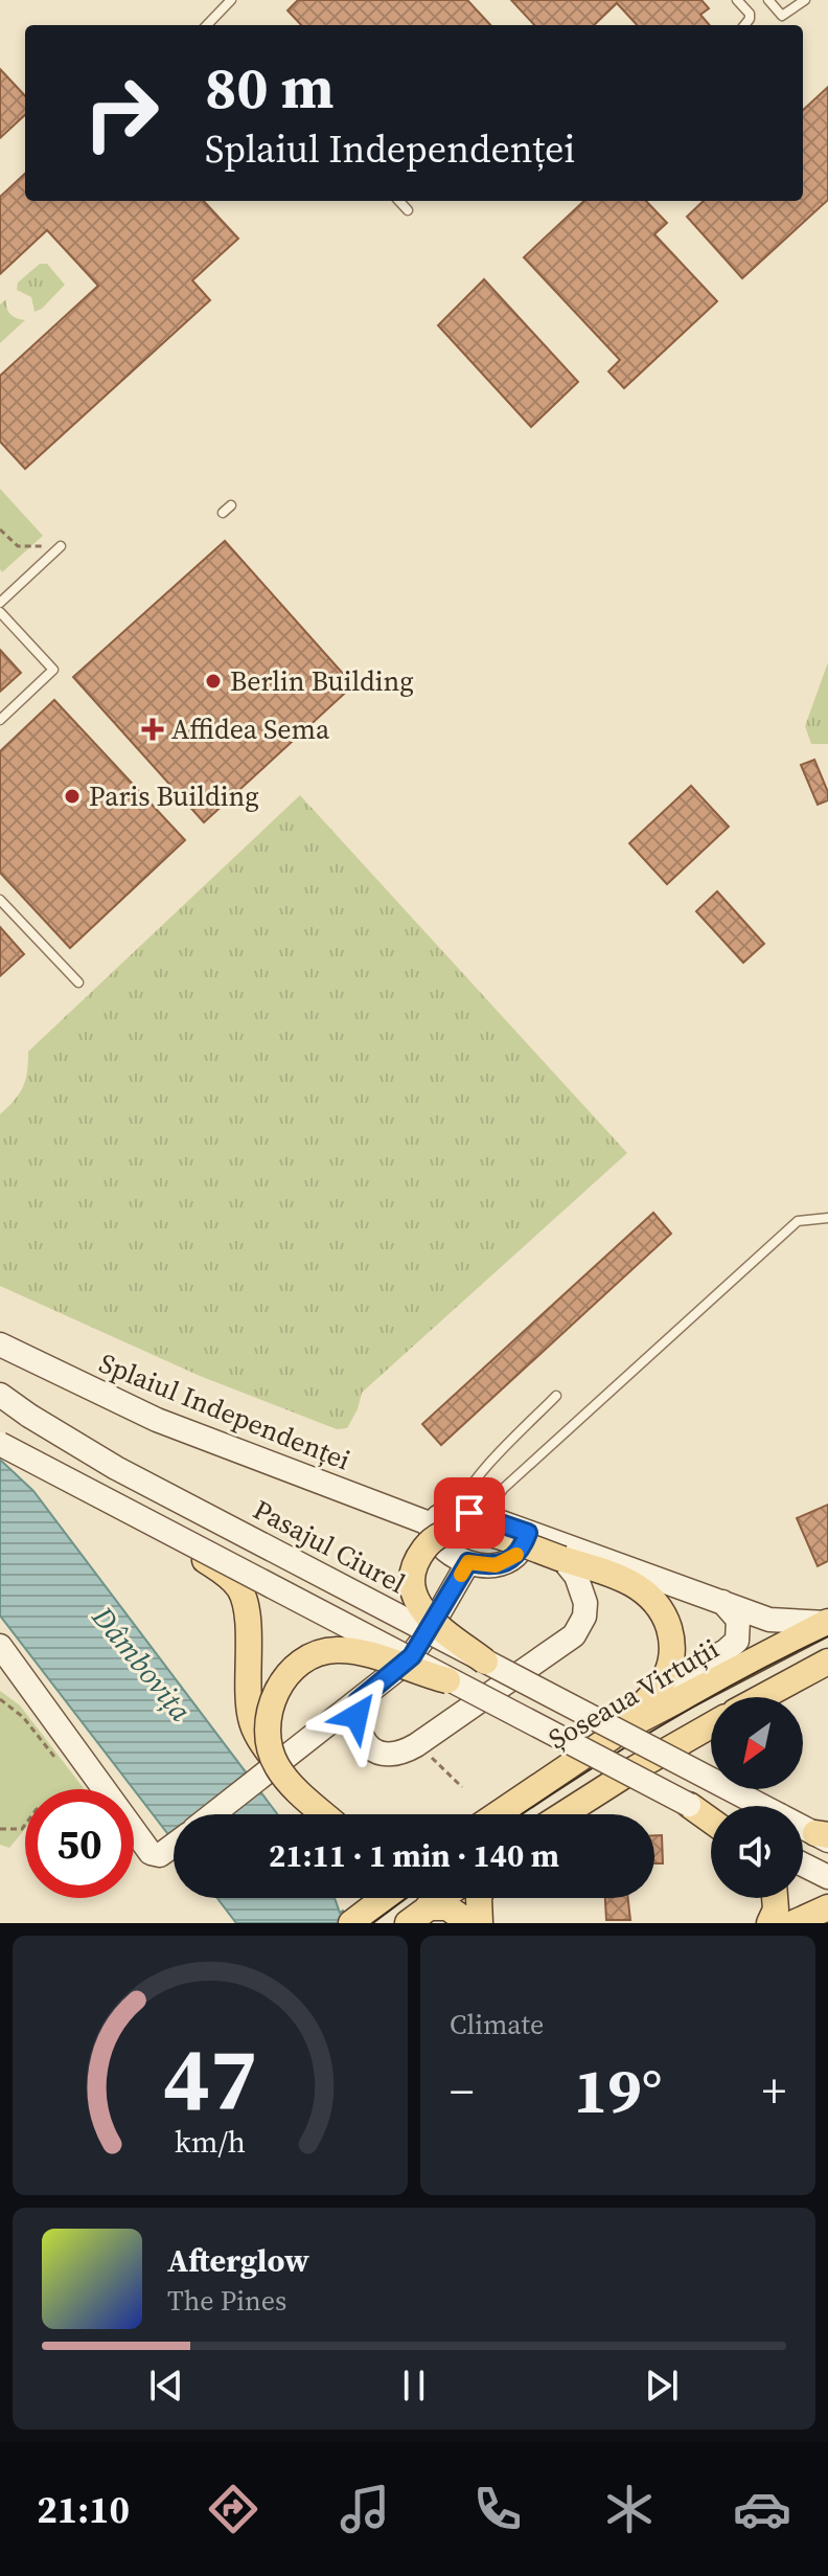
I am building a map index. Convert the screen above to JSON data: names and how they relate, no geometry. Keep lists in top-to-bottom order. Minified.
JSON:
{"streets":{"main road":["Splaiul Independenței","Pasajul Ciurel","Șoseaua Virtuții"]},"water":["Dâmbovița"],"places":{"other":["Berlin Building","Paris Building"],"health":["Affidea Sema"]},"north":"bottom left","page":{"turn":["80 m","Splaiul Independenței"],"limit":"50","trip":"21:11 · 1 min · 140 m","tile":"Climate","heat":["−","19°","+"],"song":["Afterglow","The Pines"],"tabs":"21:10","gauge":["47","km/h"]}}
